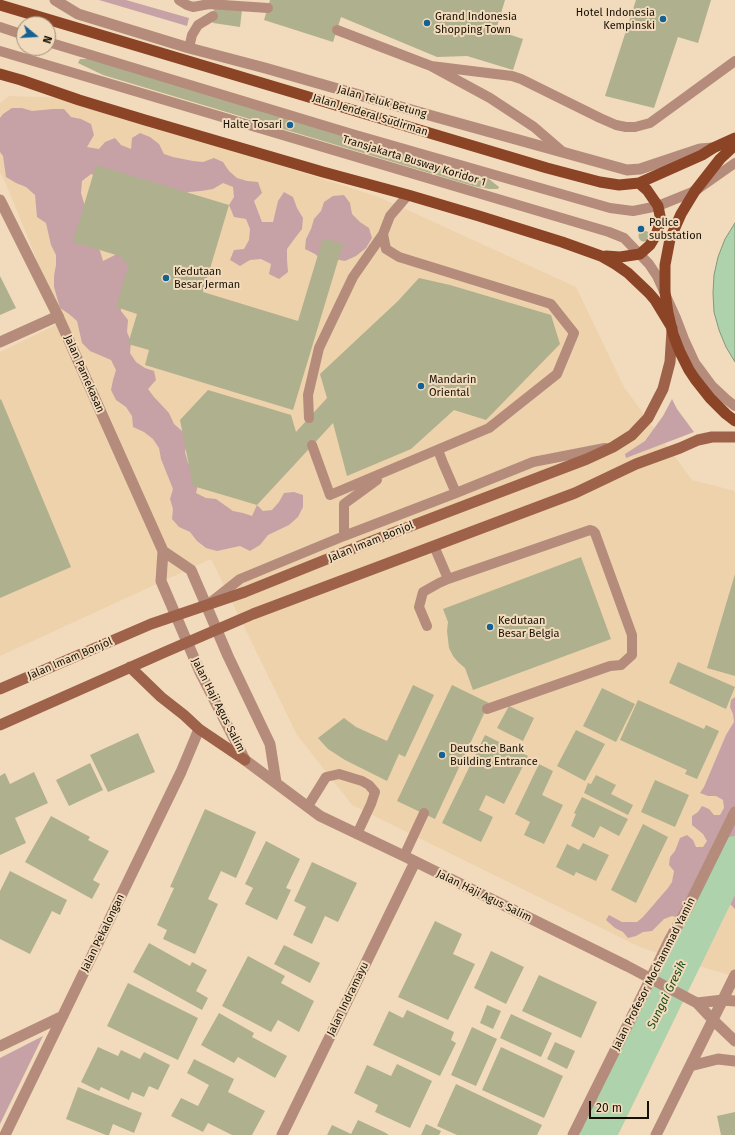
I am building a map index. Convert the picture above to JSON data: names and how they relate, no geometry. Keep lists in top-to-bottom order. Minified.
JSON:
{"streets":{"main road":["Jalan Jenderal Sudirman","Jalan Imam Bonjol"],"street":["Jalan Teluk Betung","Jalan Pamekasan","Jalan Haji Agus Salim","Jalan Pekalongan","Jalan Profesor Mochammad Yamin","Jalan Indramayu"],"lane":["Transjakarta Busway Koridor 1"]},"crossings":[["Jalan Teluk Betung","Jalan Jenderal Sudirman"],["Jalan Pamekasan","Jalan Imam Bonjol"],["Jalan Pamekasan","Jalan Haji Agus Salim"],["Jalan Imam Bonjol","Jalan Haji Agus Salim"],["Jalan Haji Agus Salim","Jalan Profesor Mochammad Yamin"],["Jalan Haji Agus Salim","Jalan Indramayu"]],"water":["Sungai Gresik"],"places":["Hotel Indonesia Kempinski","Grand Indonesia Shopping Town","Halte Tosari","Police substation","Kedutaan Besar Jerman","Mandarin Oriental","Kedutaan Besar Belgia","Deutsche Bank Building Entrance"],"scale_bar":"20 m","north":"right"}
